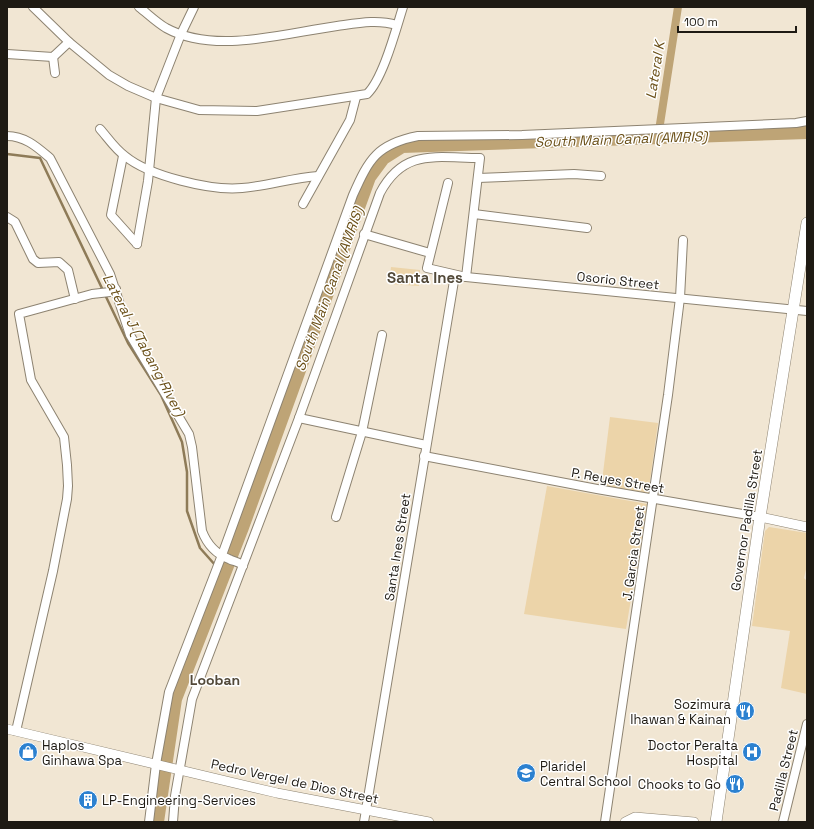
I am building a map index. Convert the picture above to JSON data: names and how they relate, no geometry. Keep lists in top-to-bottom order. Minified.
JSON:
{"streets":{"main road":["Governor Padilla Street"],"street":["Osorio Street","P. Reyes Street","Santa Ines Street","J. Garcia Street","Padilla Street","Pedro Vergel de Dios Street"]},"crossings":[["Osorio Street","Governor Padilla Street"],["Osorio Street","Santa Ines Street"],["Osorio Street","J. Garcia Street"],["P. Reyes Street","Governor Padilla Street"],["P. Reyes Street","Santa Ines Street"],["P. Reyes Street","J. Garcia Street"],["Santa Ines Street","Pedro Vergel de Dios Street"]],"districts":["Santa Ines","Looban"],"water":["Lateral K","South Main Canal (AMRIS)","Lateral J (Tabang River)"],"places":{"restaurant":["Sozimura Ihawan & Kainan","Chooks to Go"],"shop":["Haplos Ginhawa Spa"],"hospital":["Doctor Peralta Hospital"],"school or university":["Plaridel Central School"],"building":["LP-Engineering-Services"]},"scale_bar":"100 m"}
